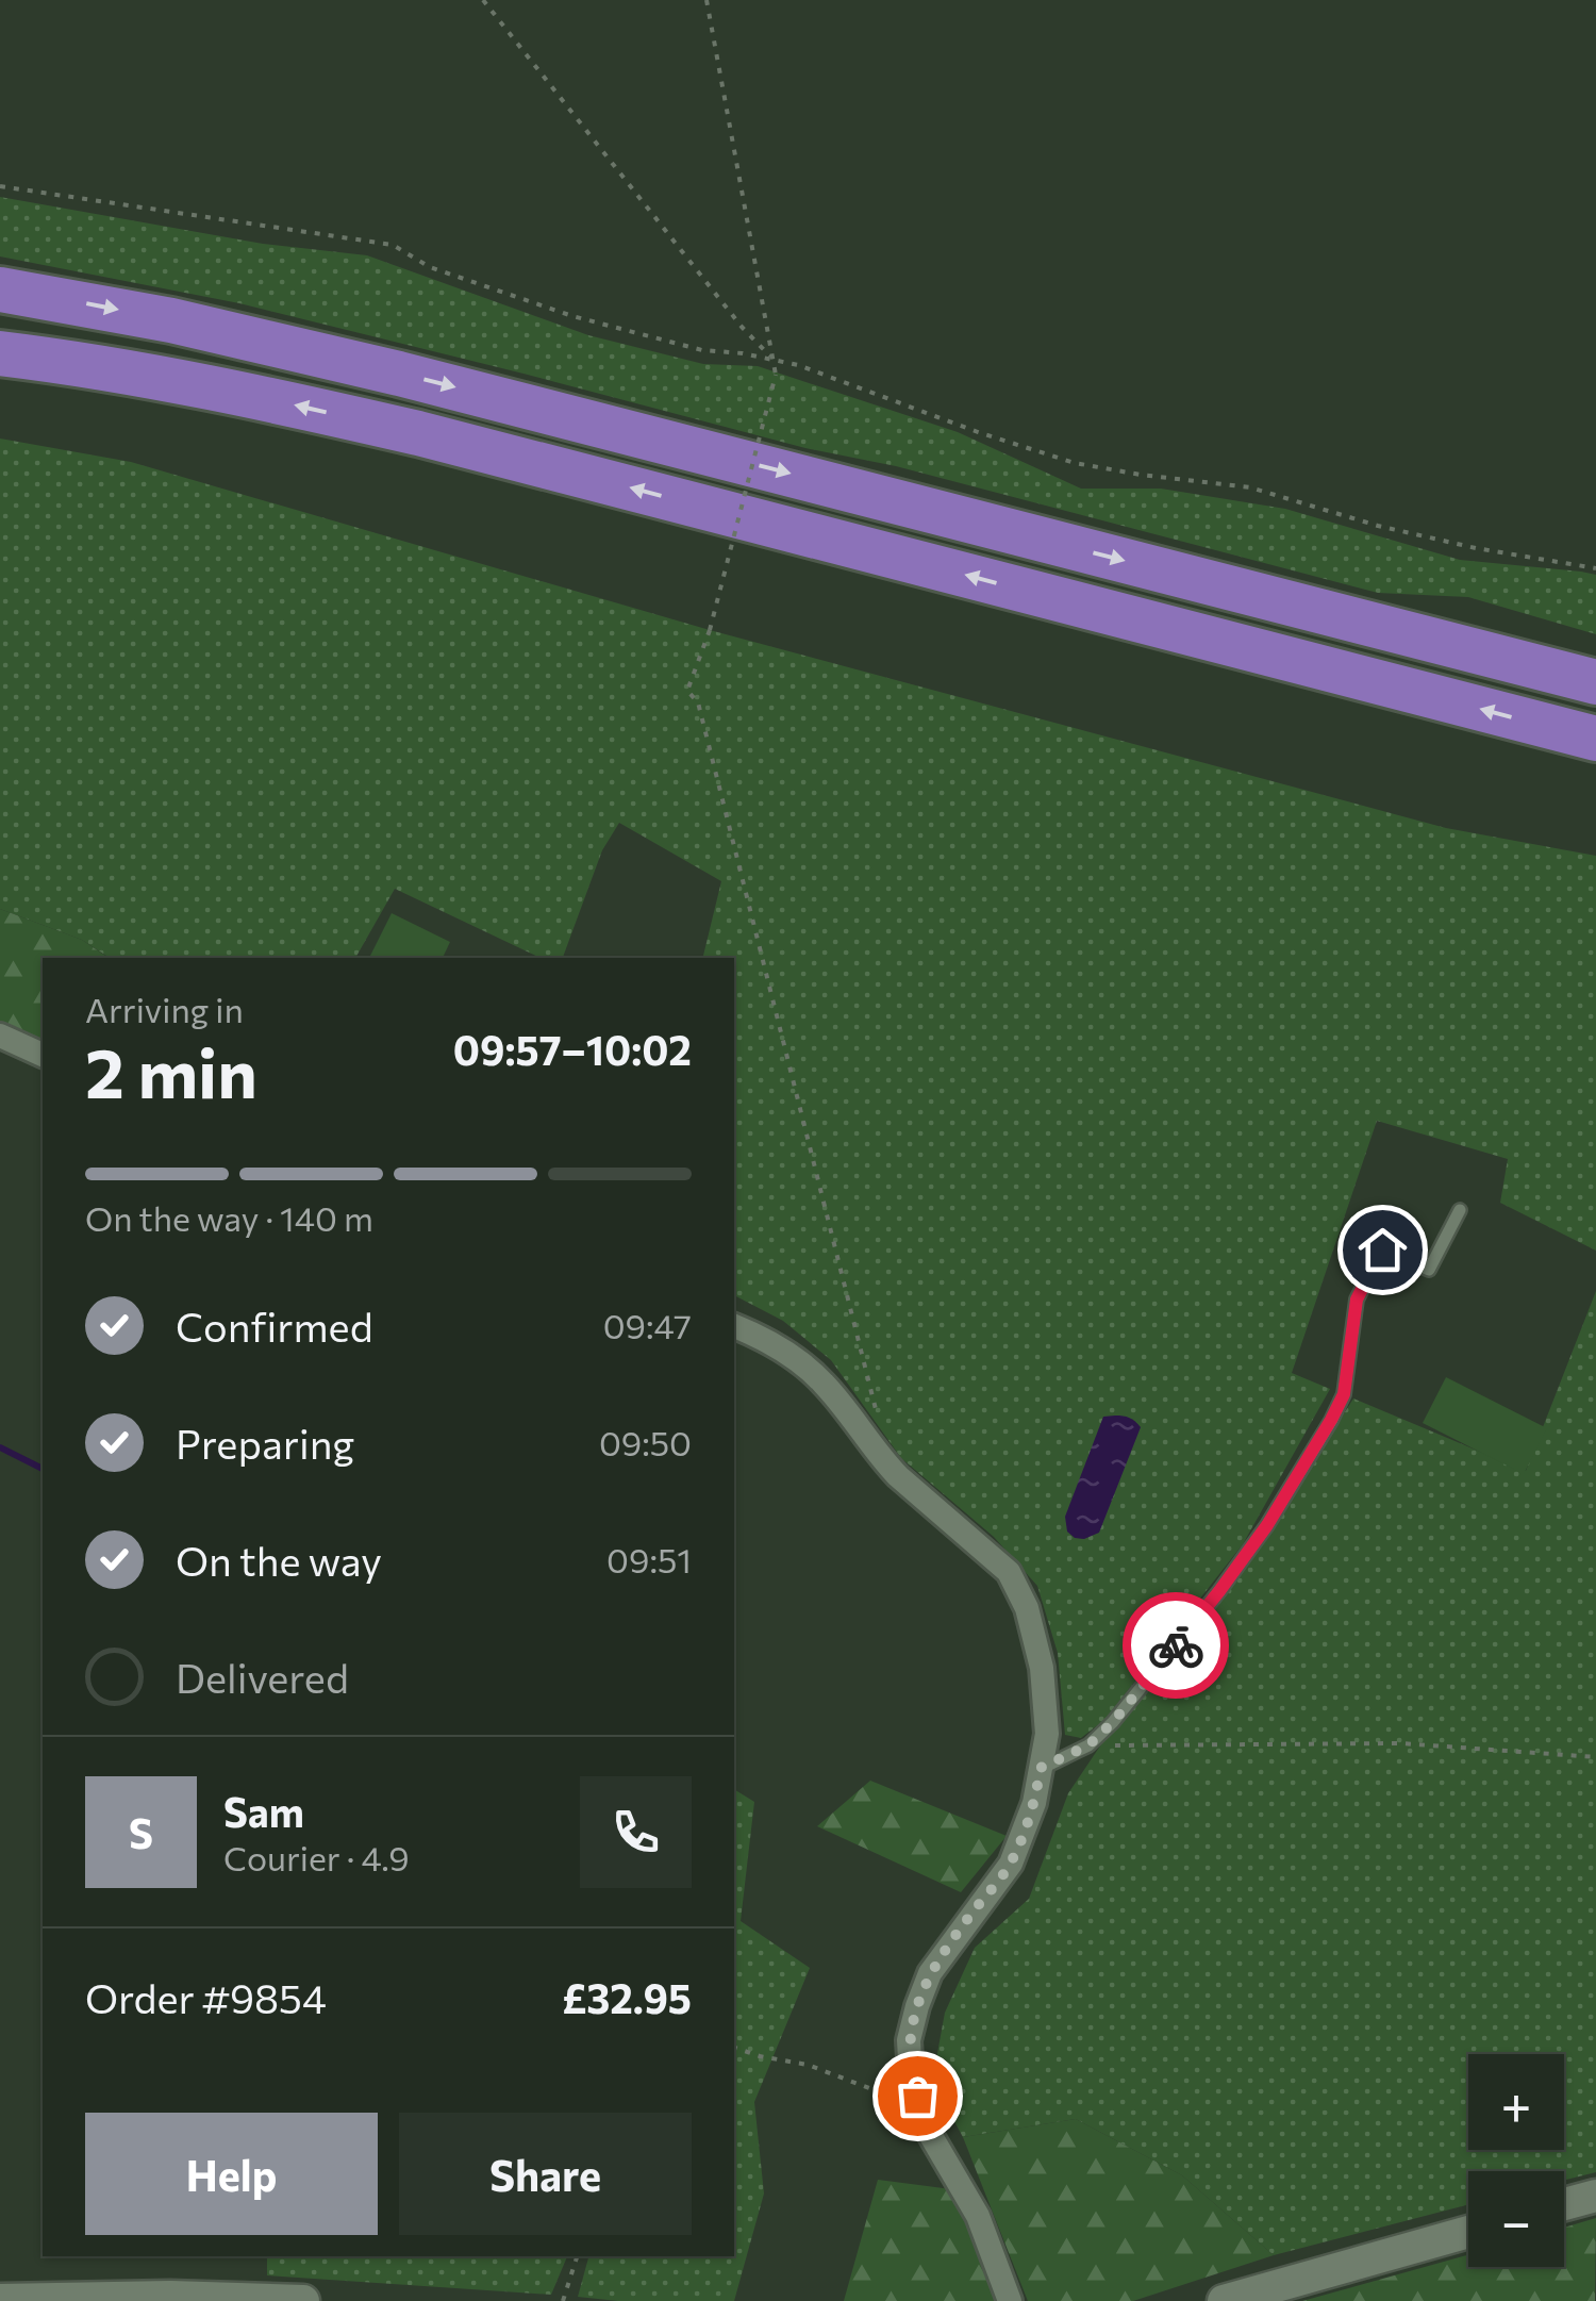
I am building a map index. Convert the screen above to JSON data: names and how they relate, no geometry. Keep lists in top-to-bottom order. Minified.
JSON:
{"page":{"heading":["2 min","Arriving in","09:57–10:02"],"panel":["Sam","Courier · 4.9","Order #9854","£32.95"],"bar":"On the way · 140 m","list":[["Confirmed","09:47"],["Preparing","09:50"],["On the way","09:51"],"Delivered"],"round":"S","map_buttons":["+","−"],"buttons":["Help","Share"]}}
